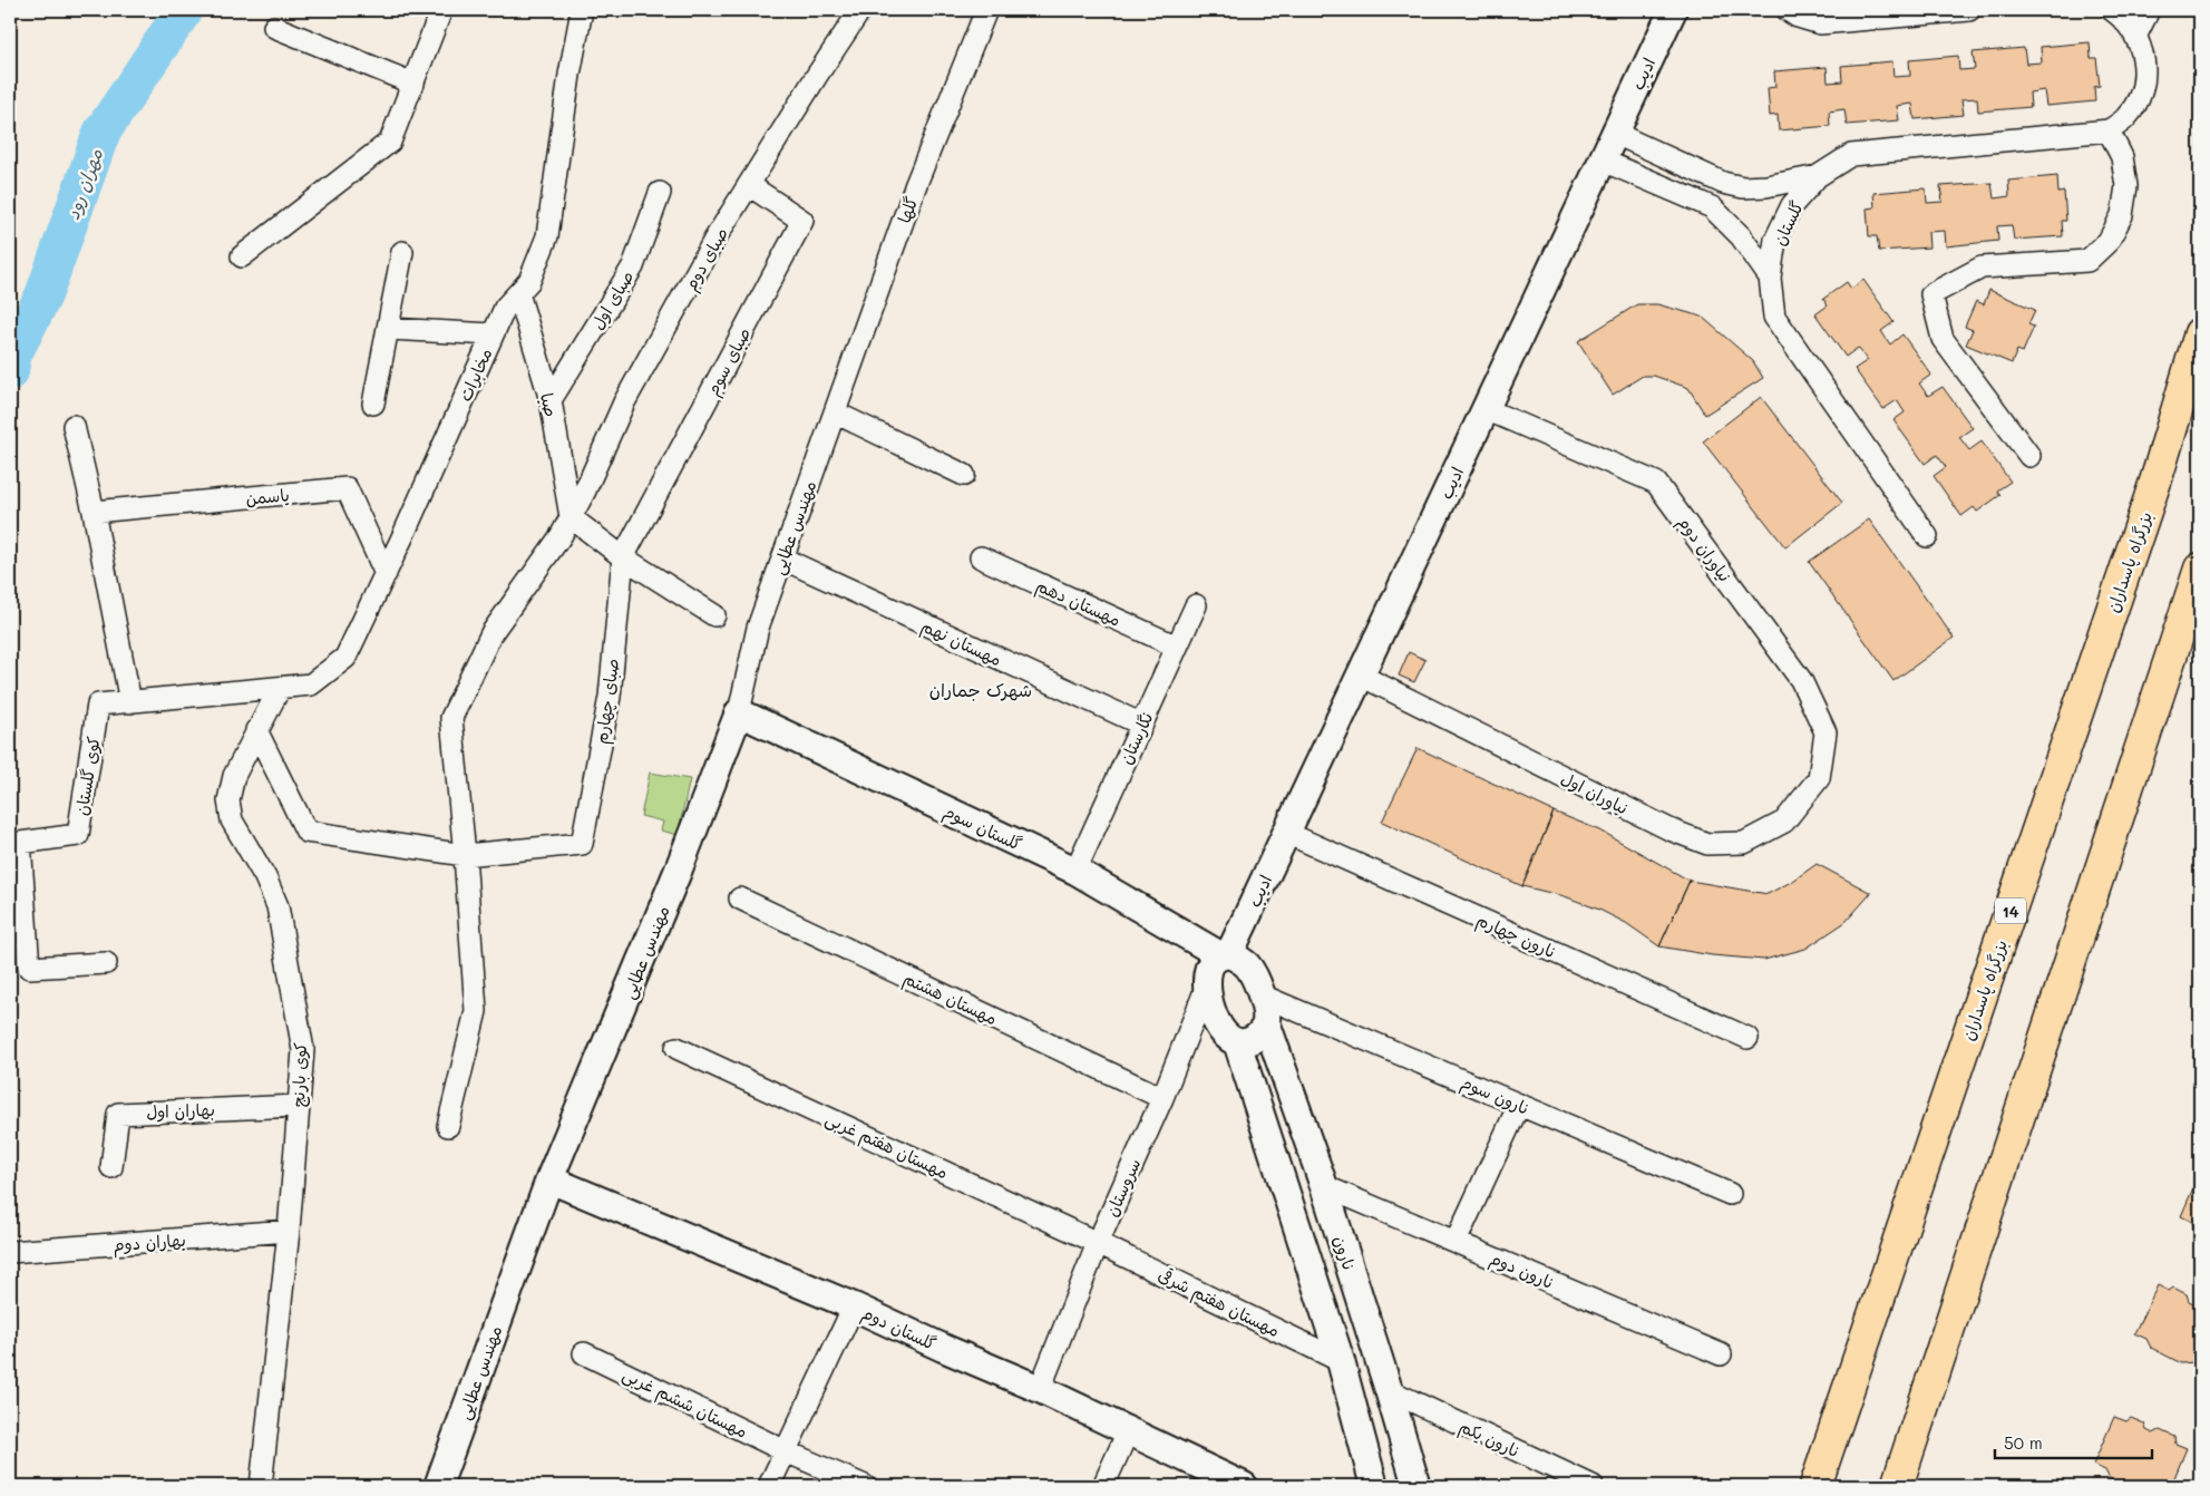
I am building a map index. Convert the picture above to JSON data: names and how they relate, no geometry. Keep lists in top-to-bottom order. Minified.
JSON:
{"streets":{"highway":["بزرگراه پاسداران","14"],"street":["ادیب","گلها","گلستان","صبای دوم","صبای اول","صبای سوم","مخابرات","صبا","یاسمن","مهندس عطایی","نیاوران دوم","مهستان دهم","مهستان نهم","صبای چهارم","نگارستان","کوی گلستان","نیاوران اول","گلستان سوم","نارون چهارم","مهستان هشتم","کوی بارنج","نارون سوم","بهاران اول","مهستان هفتم غربی","سروستان","بهاران دوم","نارون","نارون دوم","مهستان هفتم شرقی","گلستان دوم","مهستان ششم غربی","نارون یکم"]},"crossings":[["ادیب","نیاوران دوم"],["ادیب","نیاوران اول"],["ادیب","گلستان سوم"],["ادیب","نارون چهارم"],["ادیب","نارون سوم"],["ادیب","سروستان"],["ادیب","نارون"],["گلها","مهندس عطایی"],["صبای دوم","صبای سوم"],["صبای دوم","صبا"],["صبای دوم","صبای چهارم"],["صبای اول","صبا"],["صبای سوم","صبای چهارم"],["مخابرات","صبا"],["مخابرات","یاسمن"],["مخابرات","کوی گلستان"],["مخابرات","کوی بارنج"],["مهندس عطایی","مهستان نهم"],["مهندس عطایی","گلستان سوم"],["مهندس عطایی","گلستان دوم"],["نیاوران دوم","نیاوران اول"],["مهستان دهم","نگارستان"],["مهستان نهم","نگارستان"],["نگارستان","گلستان سوم"],["کوی گلستان","کوی بارنج"],["گلستان سوم","نارون سوم"],["گلستان سوم","سروستان"],["گلستان سوم","نارون"],["مهستان هشتم","سروستان"],["کوی بارنج","بهاران اول"],["کوی بارنج","بهاران دوم"],["نارون سوم","سروستان"],["نارون سوم","نارون"],["مهستان هفتم غربی","سروستان"],["مهستان هفتم غربی","مهستان هفتم شرقی"],["سروستان","نارون"],["سروستان","مهستان هفتم شرقی"],["سروستان","گلستان دوم"],["نارون","نارون دوم"],["نارون","نارون یکم"]],"districts":["شهرک جماران"],"water":["مهران رود"],"scale_bar":"50 m"}
